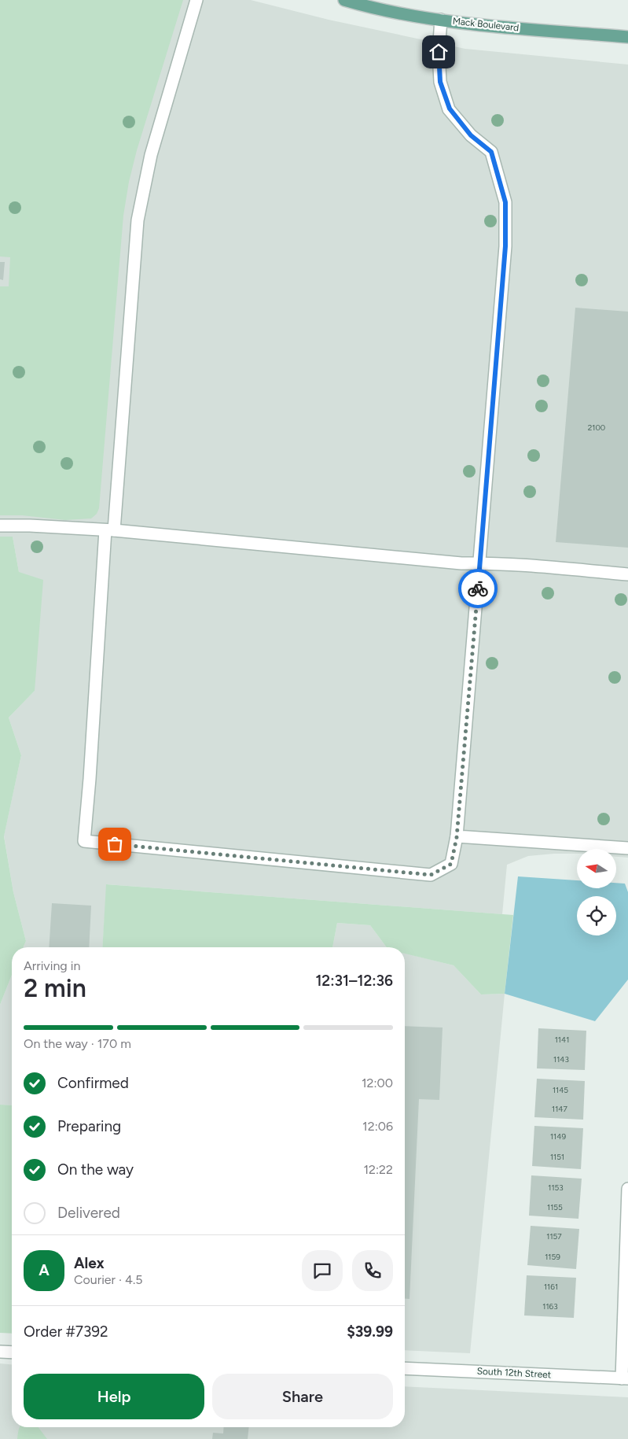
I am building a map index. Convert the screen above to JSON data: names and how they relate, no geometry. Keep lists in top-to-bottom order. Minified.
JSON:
{"streets":{"main road":["Mack Boulevard"],"street":["South 12th Street"]},"house_numbers":["2100","1141","1143","1145","1147","1149","1151","1153","1155","1157","1159","1161","1163"],"north":"left","page":{"heading":["2 min","Arriving in","12:31–12:36"],"panel":["Alex","Courier · 4.5","Order #7392","$39.99"],"bar":"On the way · 170 m","list":[["Confirmed","12:00"],["Preparing","12:06"],["On the way","12:22"],"Delivered"],"round":"A","buttons":["Help","Share"]}}
